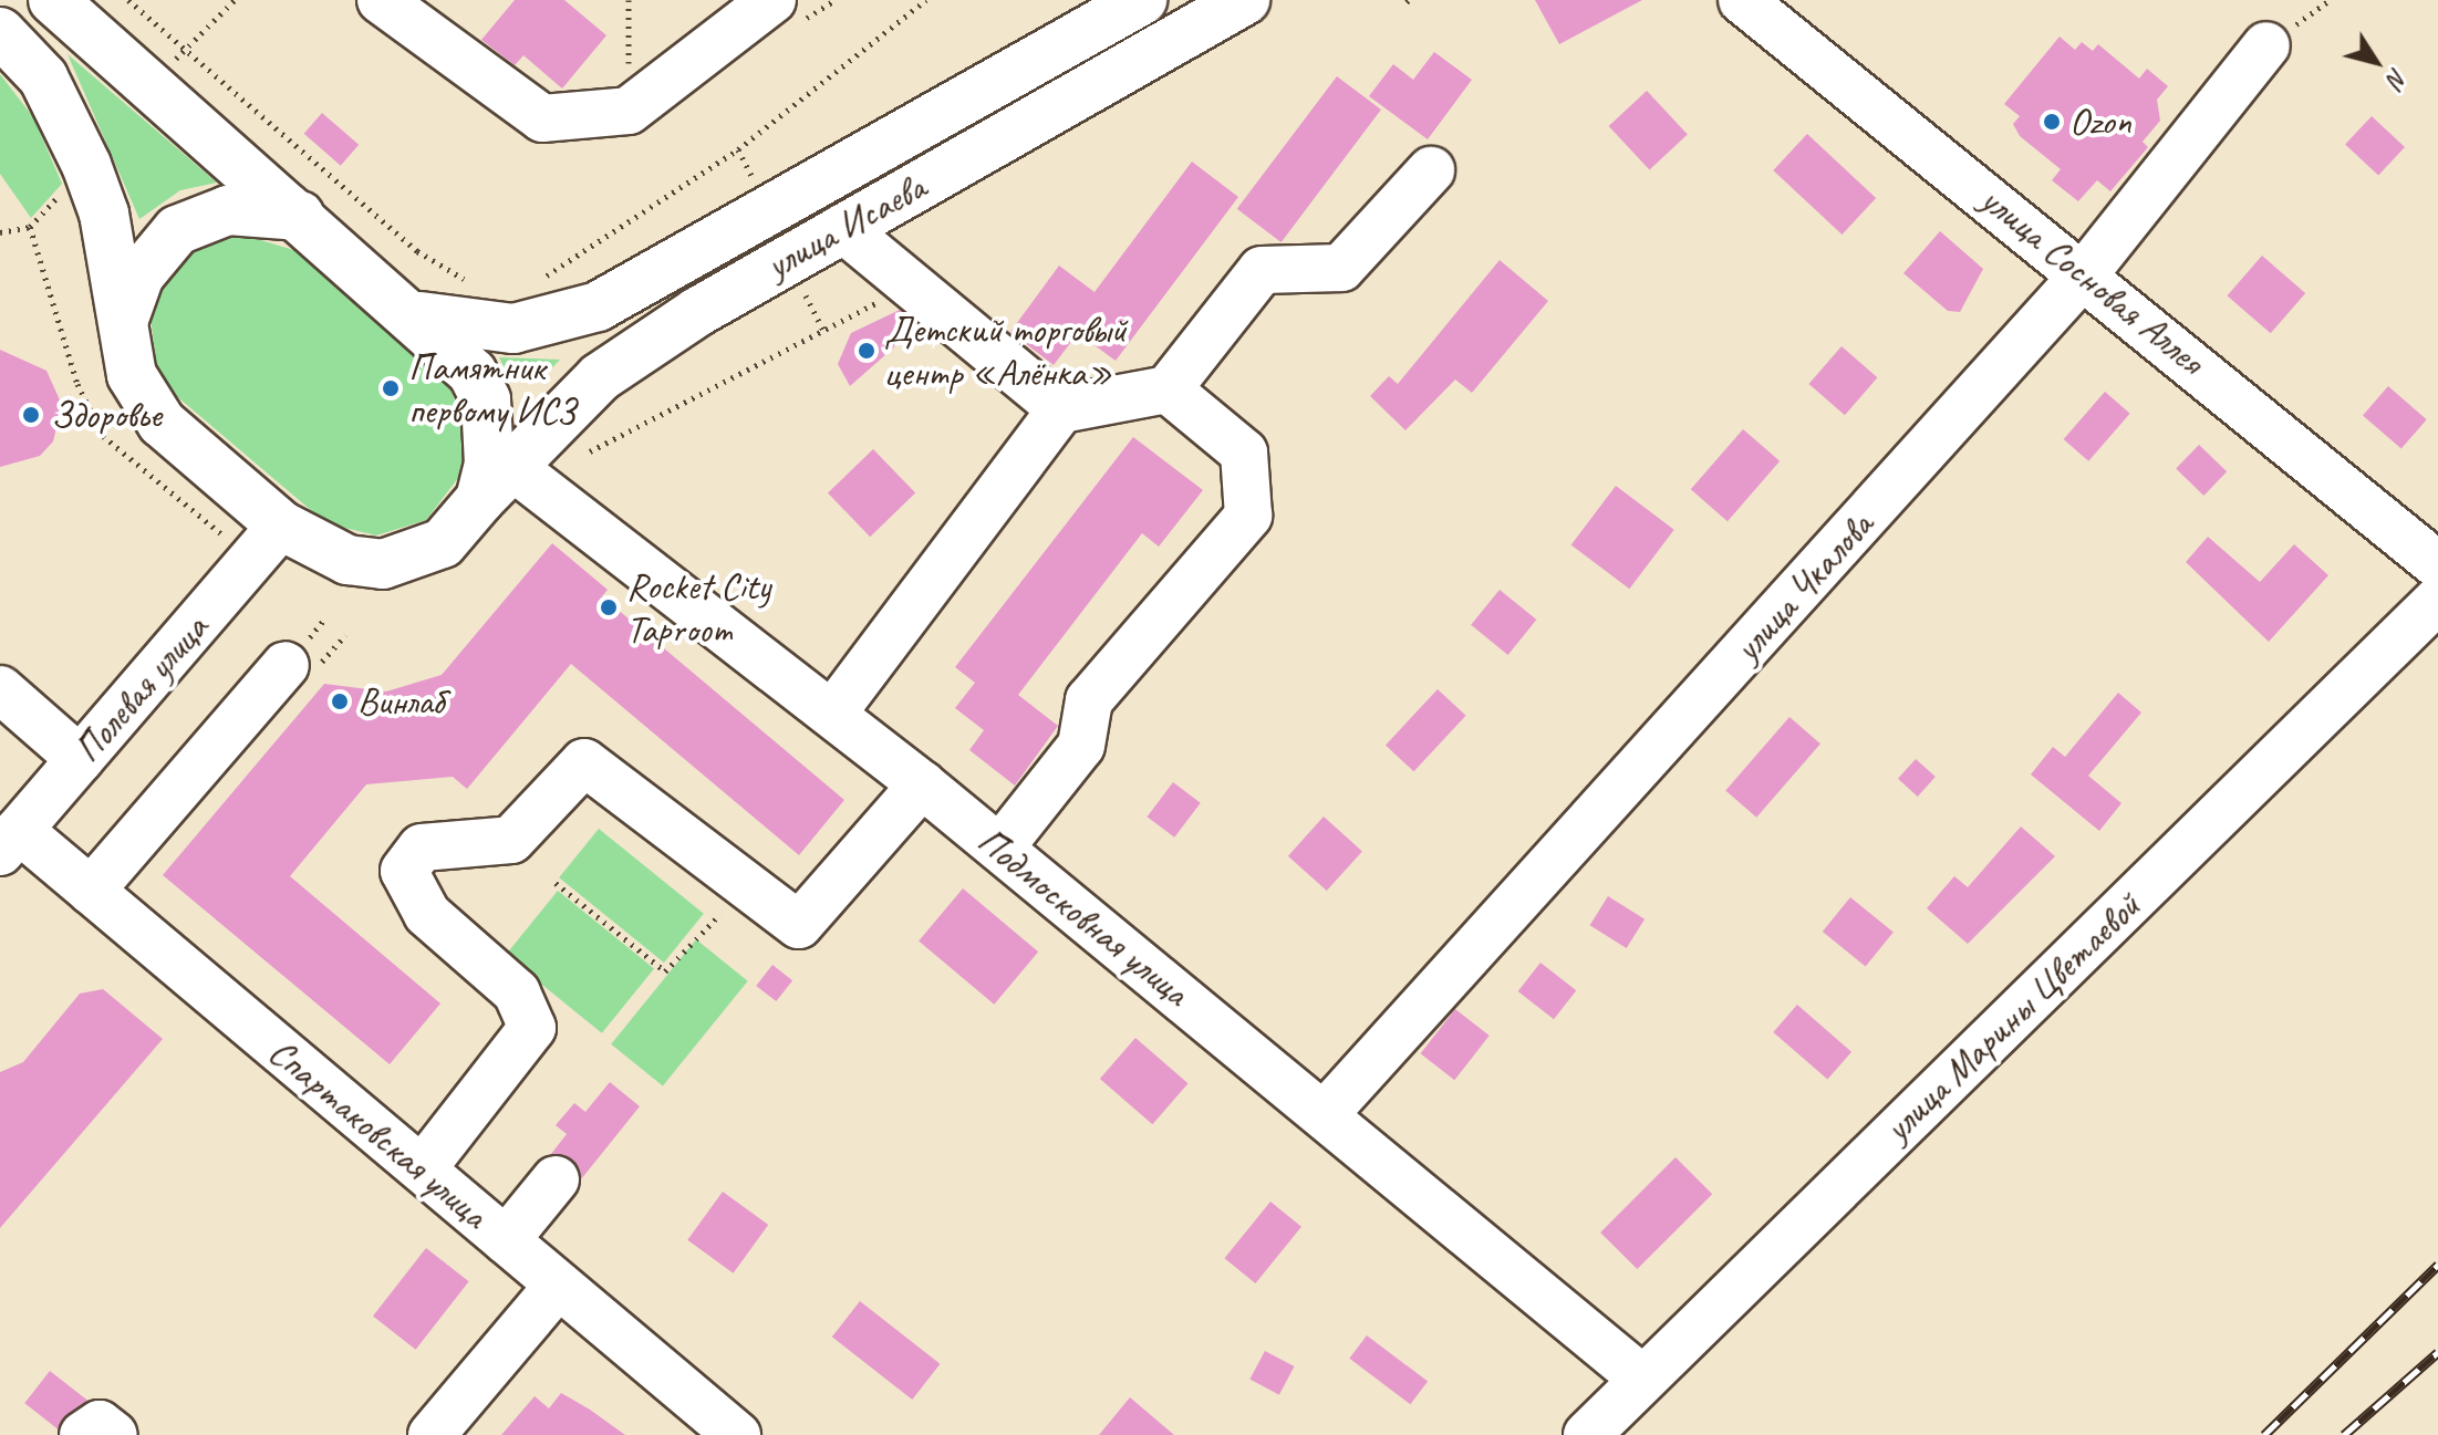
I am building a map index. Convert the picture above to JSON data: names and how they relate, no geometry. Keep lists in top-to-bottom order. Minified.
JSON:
{"streets":{"main road":["улица Исаева"],"street":["улица Сосновая Аллея","улица Чкалова","Полевая улица","Подмосковная улица","улица Марины Цветаевой","Спартаковская улица"]},"crossings":[["улица Исаева","Полевая улица"],["улица Исаева","Подмосковная улица"],["улица Сосновая Аллея","улица Чкалова"],["улица Чкалова","Подмосковная улица"],["Полевая улица","Спартаковская улица"],["Подмосковная улица","улица Марины Цветаевой"]],"places":["Ozon","Детский торговый центр «Алёнка»","Памятник первому ИСЗ","Здоровье","Rocket City Taproom","Винлаб"],"north":"bottom right"}
